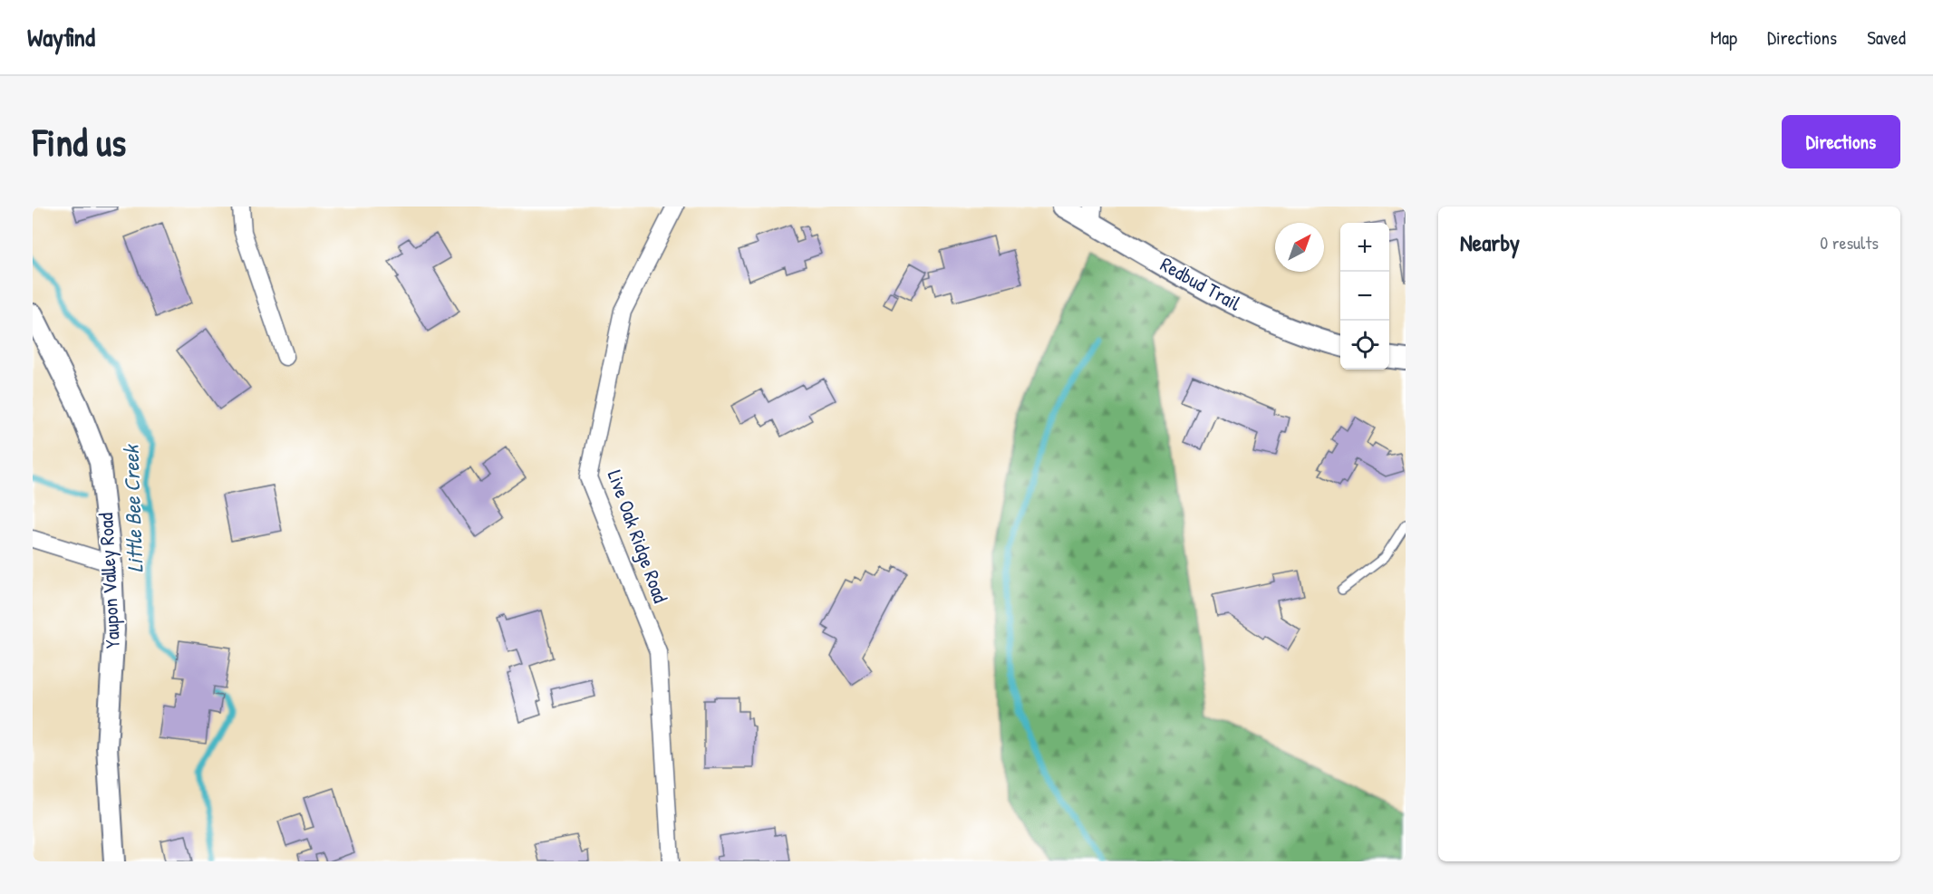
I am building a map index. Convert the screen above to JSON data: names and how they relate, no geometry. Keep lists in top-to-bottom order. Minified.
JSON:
{"streets":{"street":["Redbud Trail","Live Oak Ridge Road","Yaupon Valley Road"]},"water":["Little Bee Creek"],"north":"top right","page":{"header":"Wayfind","nav":["Map","Directions","Saved"],"buttons":"Directions","title":"Find us","heading":["Nearby","0 results"],"map_buttons":["+","−"]}}
